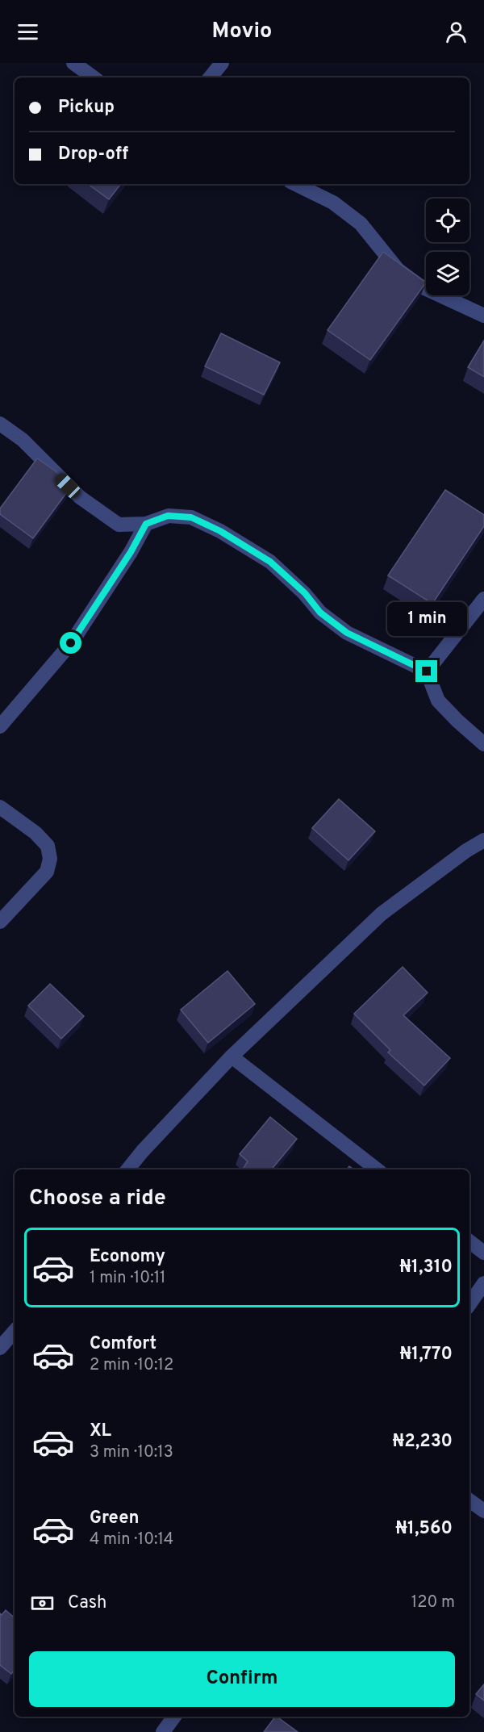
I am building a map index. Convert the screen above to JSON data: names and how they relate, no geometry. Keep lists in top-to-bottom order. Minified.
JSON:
{"page":{"header":"Movio","banner":["Pickup","Drop-off"],"bubble":"1 min","heading":"Choose a ride","list":[{"name":"Economy","note":"1 min · 10:11","value":"₦1,310"},{"name":"Comfort","note":"2 min · 10:12","value":"₦1,770"},{"name":"XL","note":"3 min · 10:13","value":"₦2,230"},{"name":"Green","note":"4 min · 10:14","value":"₦1,560"}],"pay":["Cash","120 m"],"buttons":"Confirm"}}
